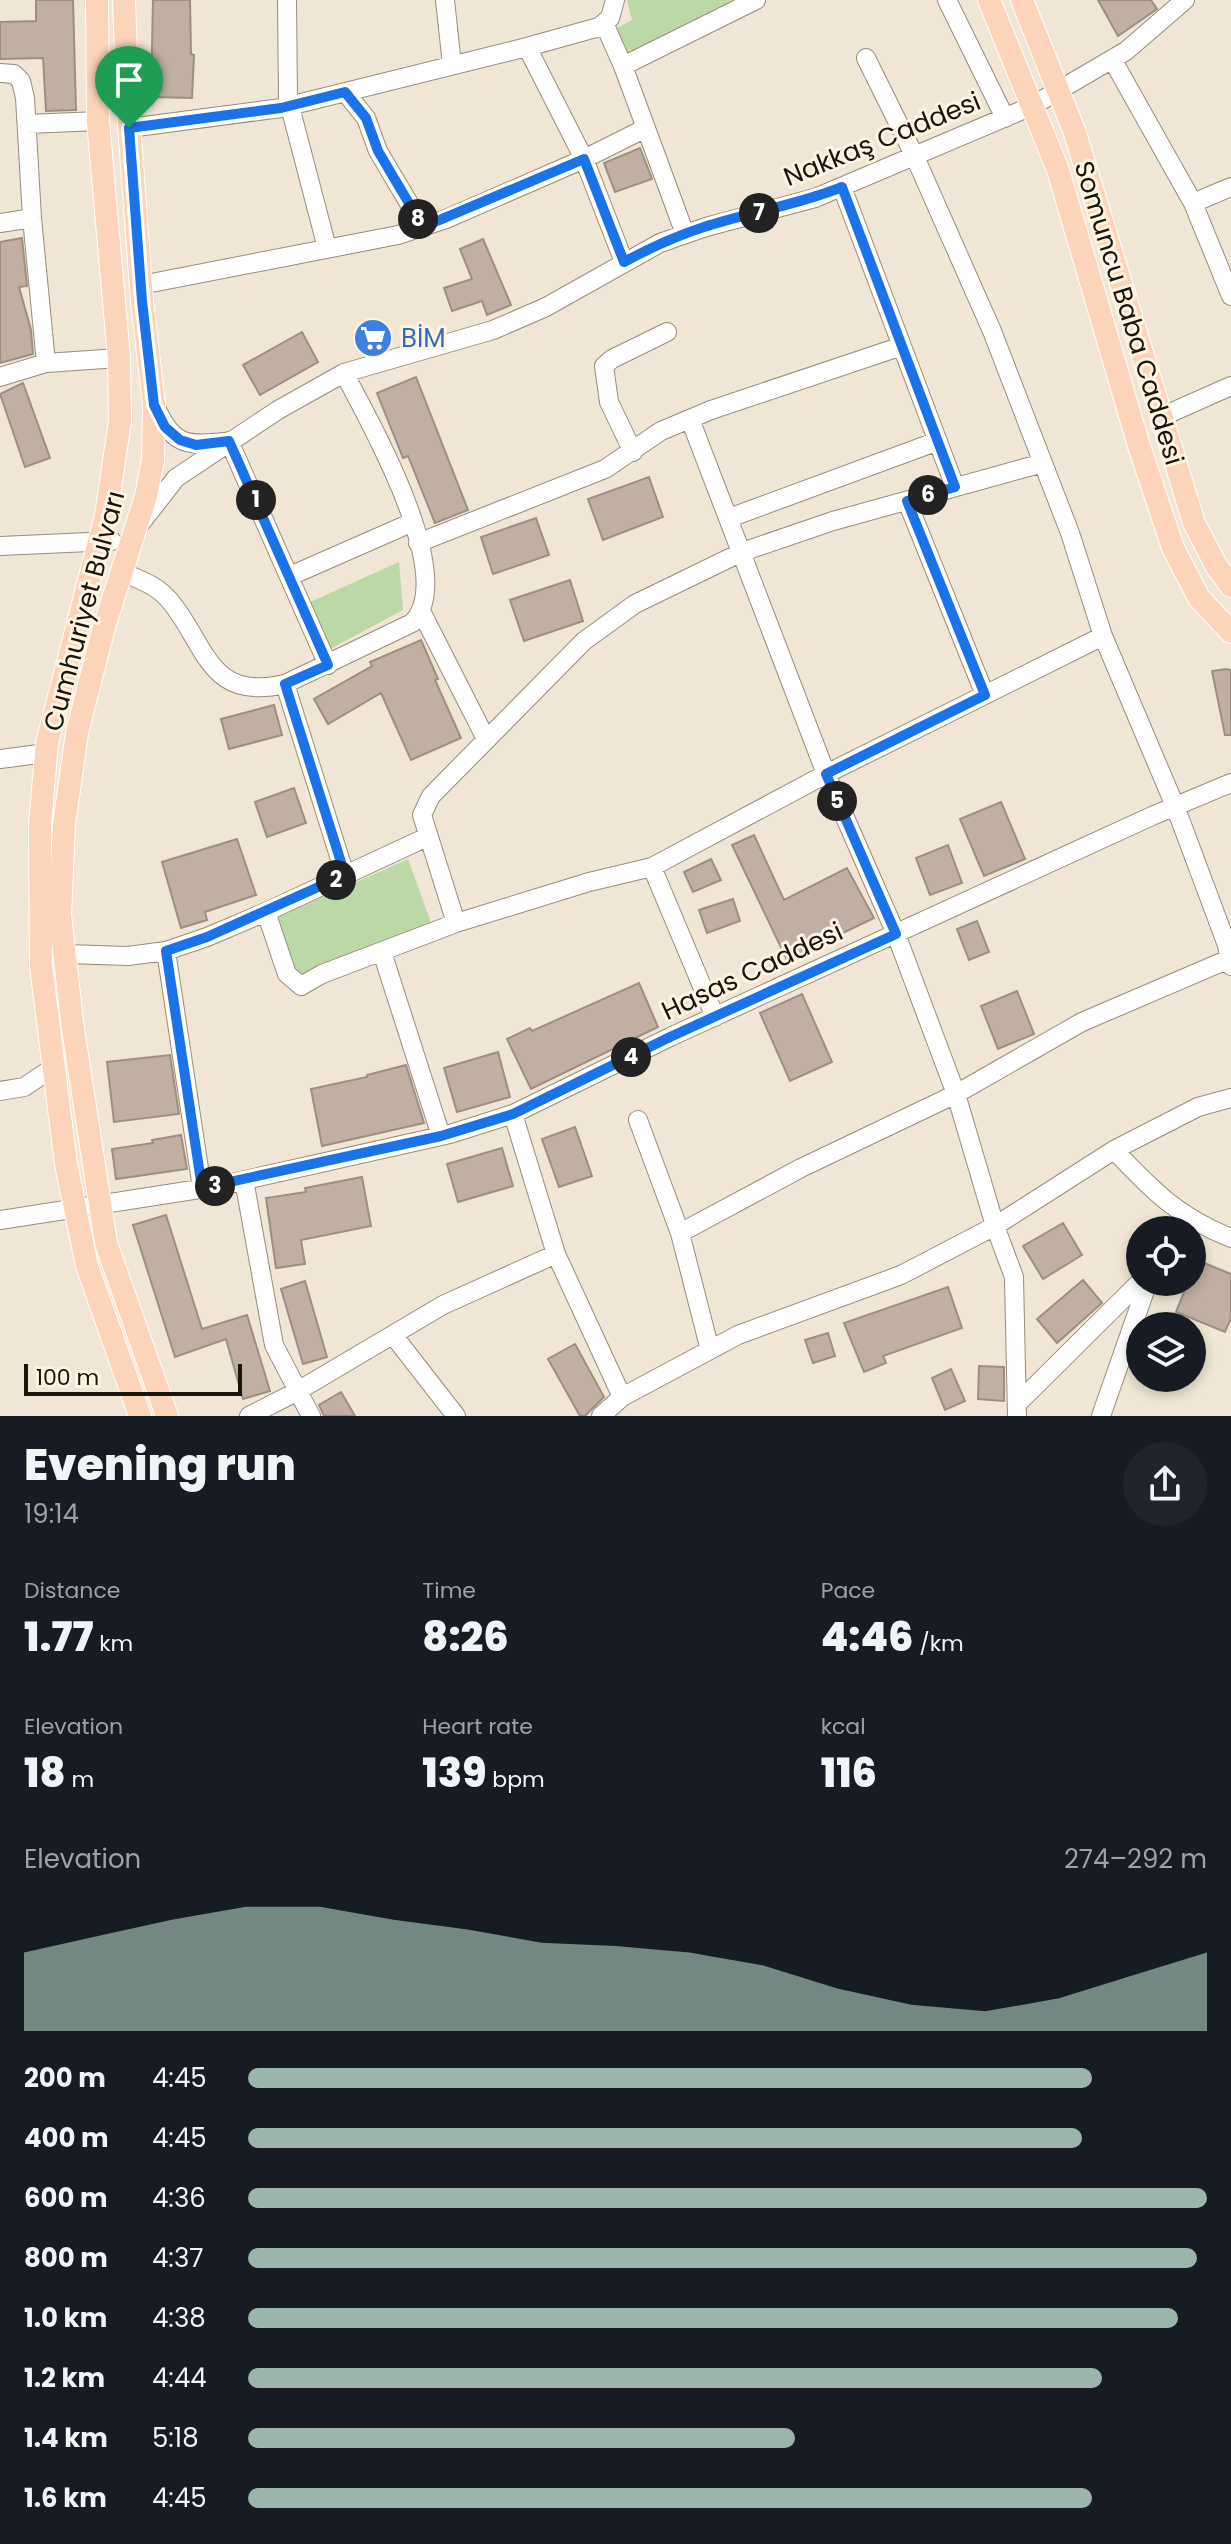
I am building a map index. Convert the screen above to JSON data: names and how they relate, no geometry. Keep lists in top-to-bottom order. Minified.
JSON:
{"streets":{"main road":["Somuncu Baba Caddesi","Cumhuriyet Bulvarı"],"street":["Nakkaş Caddesi","Hasas Caddesi"]},"crossings":[["Nakkaş Caddesi","Somuncu Baba Caddesi"],["Nakkaş Caddesi","Cumhuriyet Bulvarı"],["Cumhuriyet Bulvarı","Hasas Caddesi"]],"places":{"supermarket":["BİM"]},"scale_bar":"100 m","page":{"pins":["7","8","6","1","5","2","4","3"],"scale":"100 m","heading":["Evening run","19:14"],"stats":[["Distance","1.77 km"],["Time","8:26"],["Pace","4:46 /km"],["Elevation","18 m"],["Heart rate","139 bpm"],["kcal","116"]],"chart":["Elevation","274–292 m"],"list":[{"name":"200 m","note":"4:45"},{"name":"400 m","note":"4:45"},{"name":"600 m","note":"4:36"},{"name":"800 m","note":"4:37"},{"name":"1.0 km","note":"4:38"},{"name":"1.2 km","note":"4:44"},{"name":"1.4 km","note":"5:18"},{"name":"1.6 km","note":"4:45"}]}}
